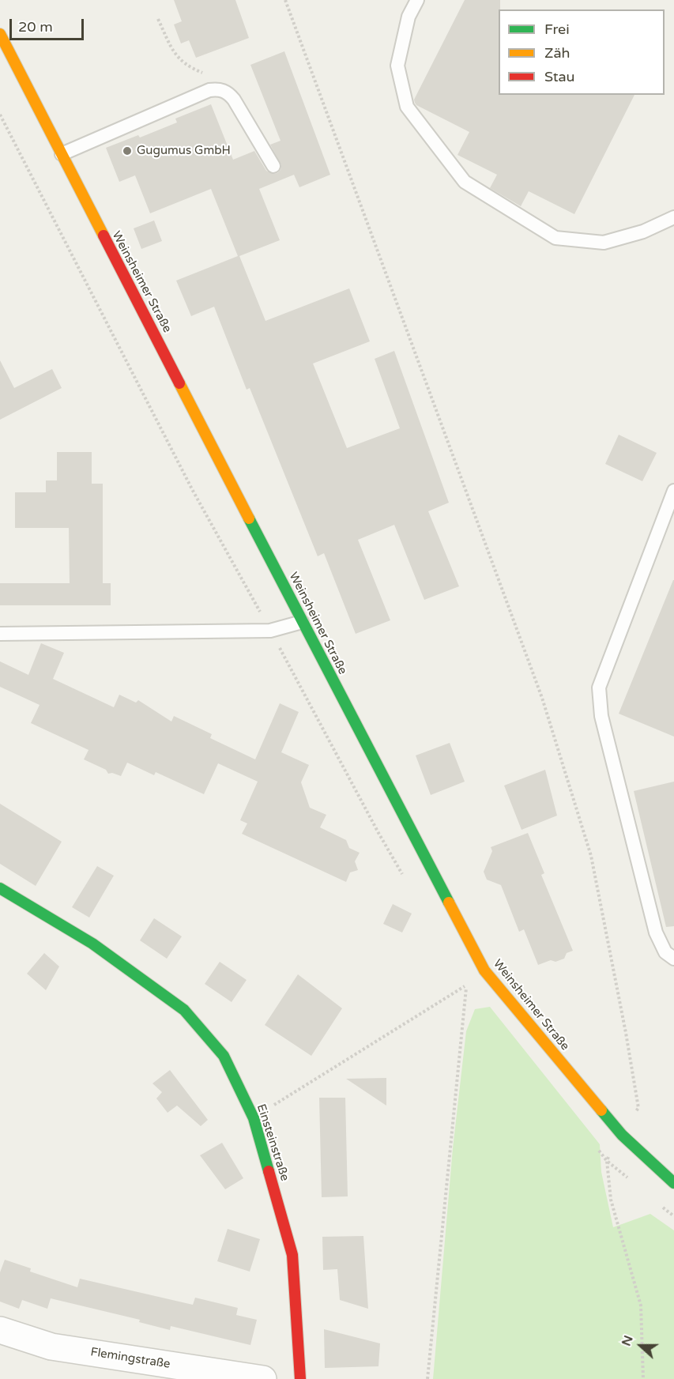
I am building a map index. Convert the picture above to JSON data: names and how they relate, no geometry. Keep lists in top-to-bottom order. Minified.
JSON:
{"streets":{"main road":["Weinsheimer Straße","Einsteinstraße"],"street":["Flemingstraße"]},"places":["Gugumus GmbH"],"legend":["Frei","Zäh","Stau"],"scale_bar":"20 m","north":"left"}
